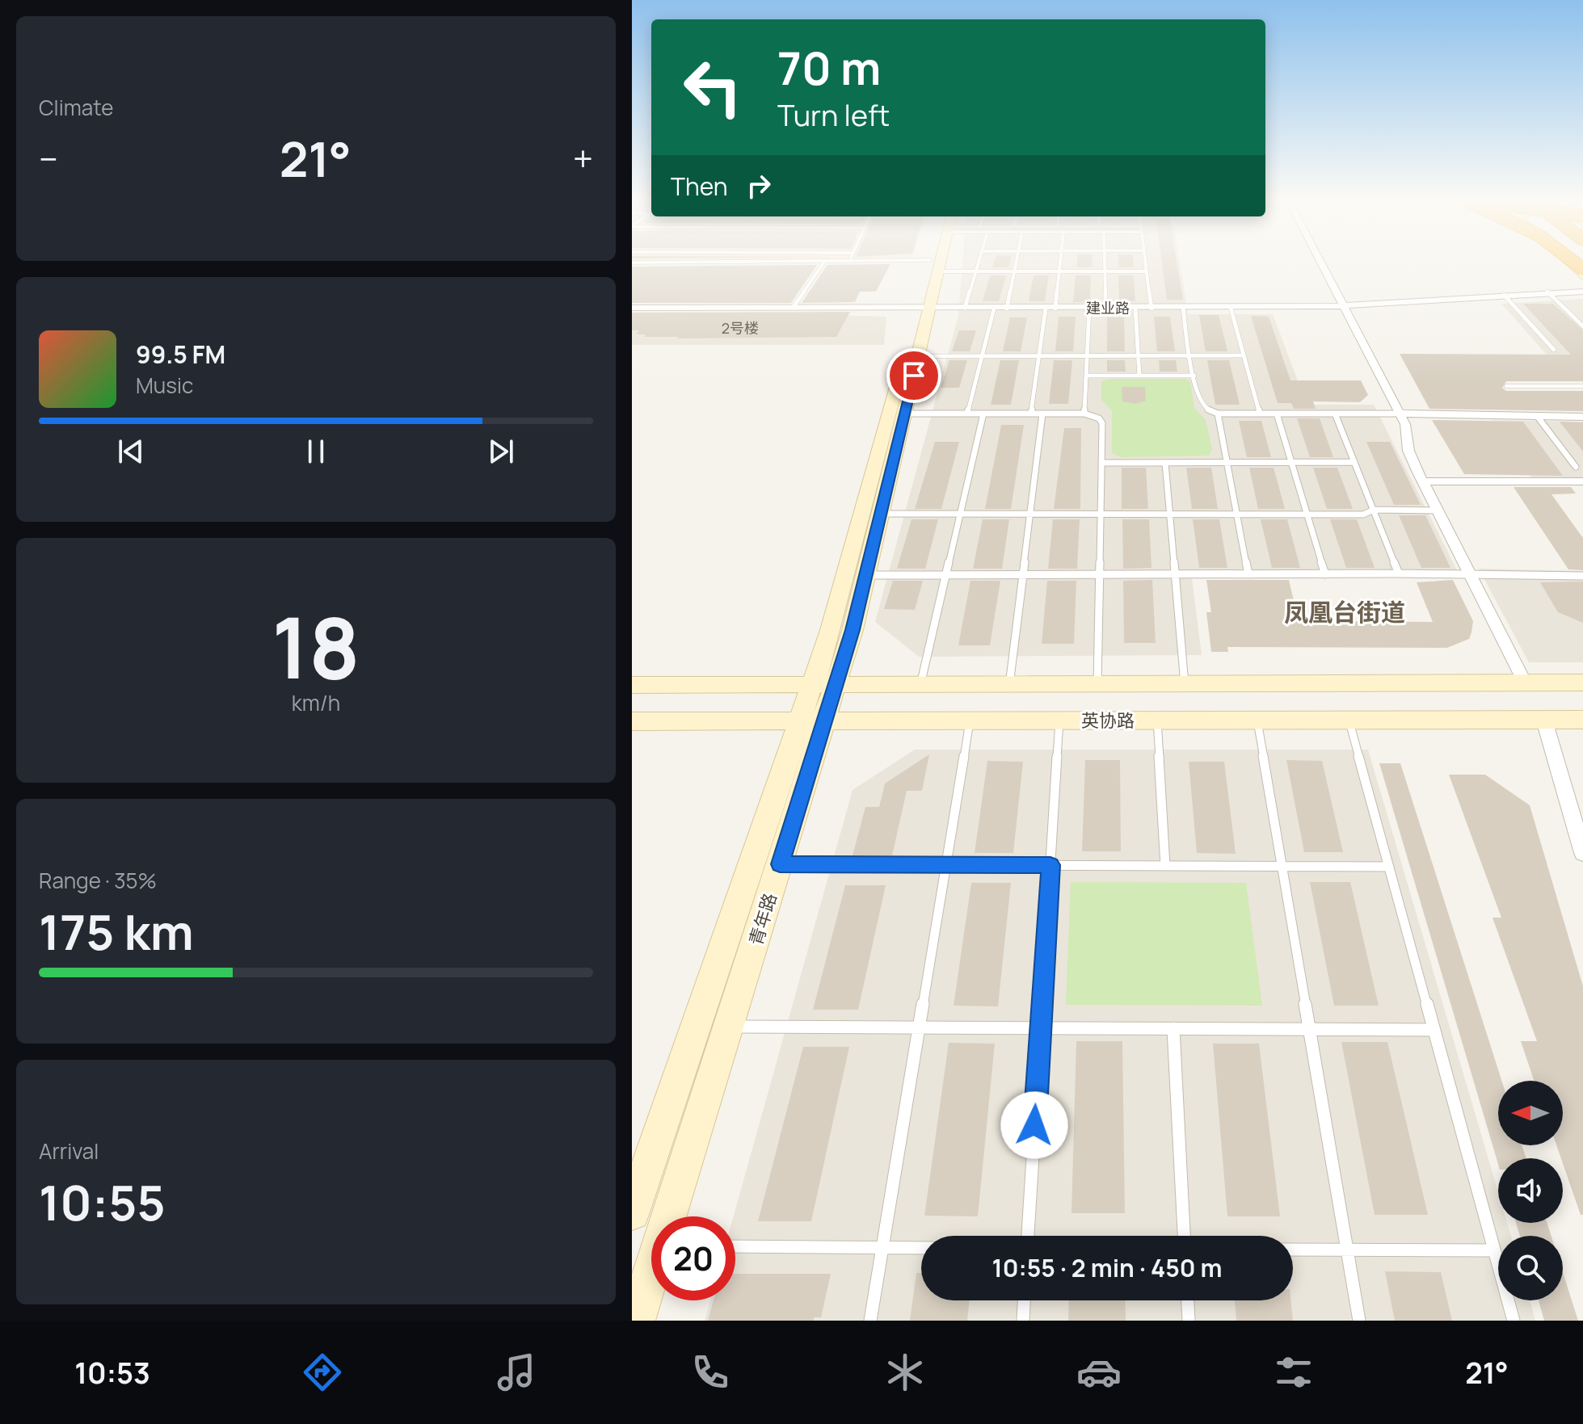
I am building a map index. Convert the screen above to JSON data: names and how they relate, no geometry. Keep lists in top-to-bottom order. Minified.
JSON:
{"streets":{"street":["建业路","英协路","青年路"]},"crossings":[["建业路","青年路"],["英协路","青年路"]],"districts":["凤凰台街道"],"house_numbers":["2号楼"],"north":"left","page":{"tile":["Climate",["18","km/h"],["Range · 35%","175 km"],["Arrival","10:55"]],"turn":["70 m","Turn left"],"heat":["−","21°","+"],"then":"Then","song":["99.5 FM","Music"],"limit":"20","trip":"10:55 · 2 min · 450 m","tabs":["10:53","21°"]}}
